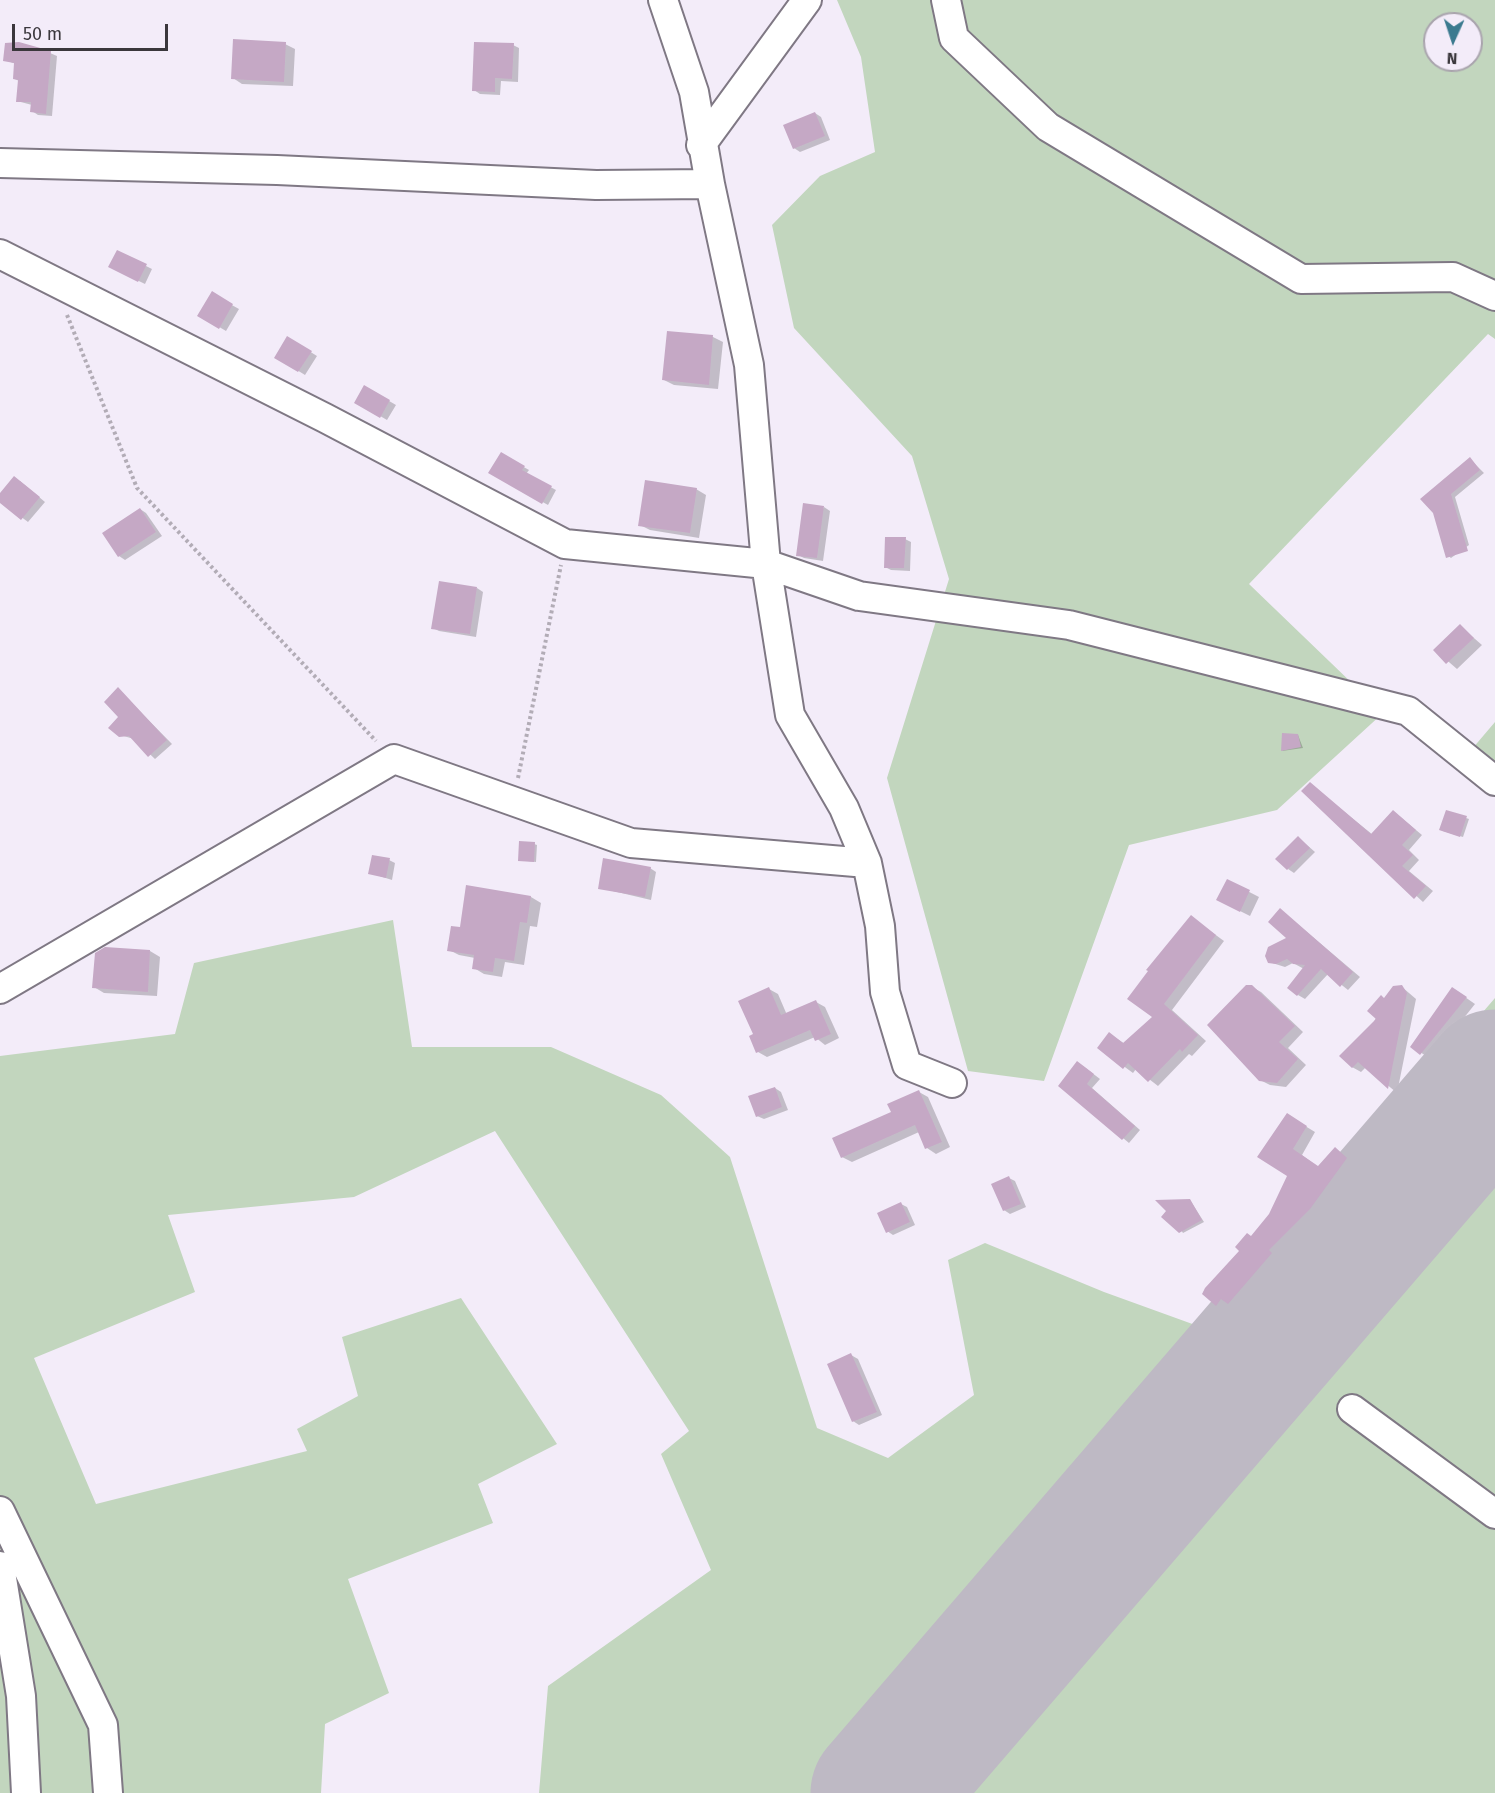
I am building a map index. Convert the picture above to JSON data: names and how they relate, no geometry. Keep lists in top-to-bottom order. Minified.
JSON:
{"scale_bar":"50 m","north":"bottom"}
